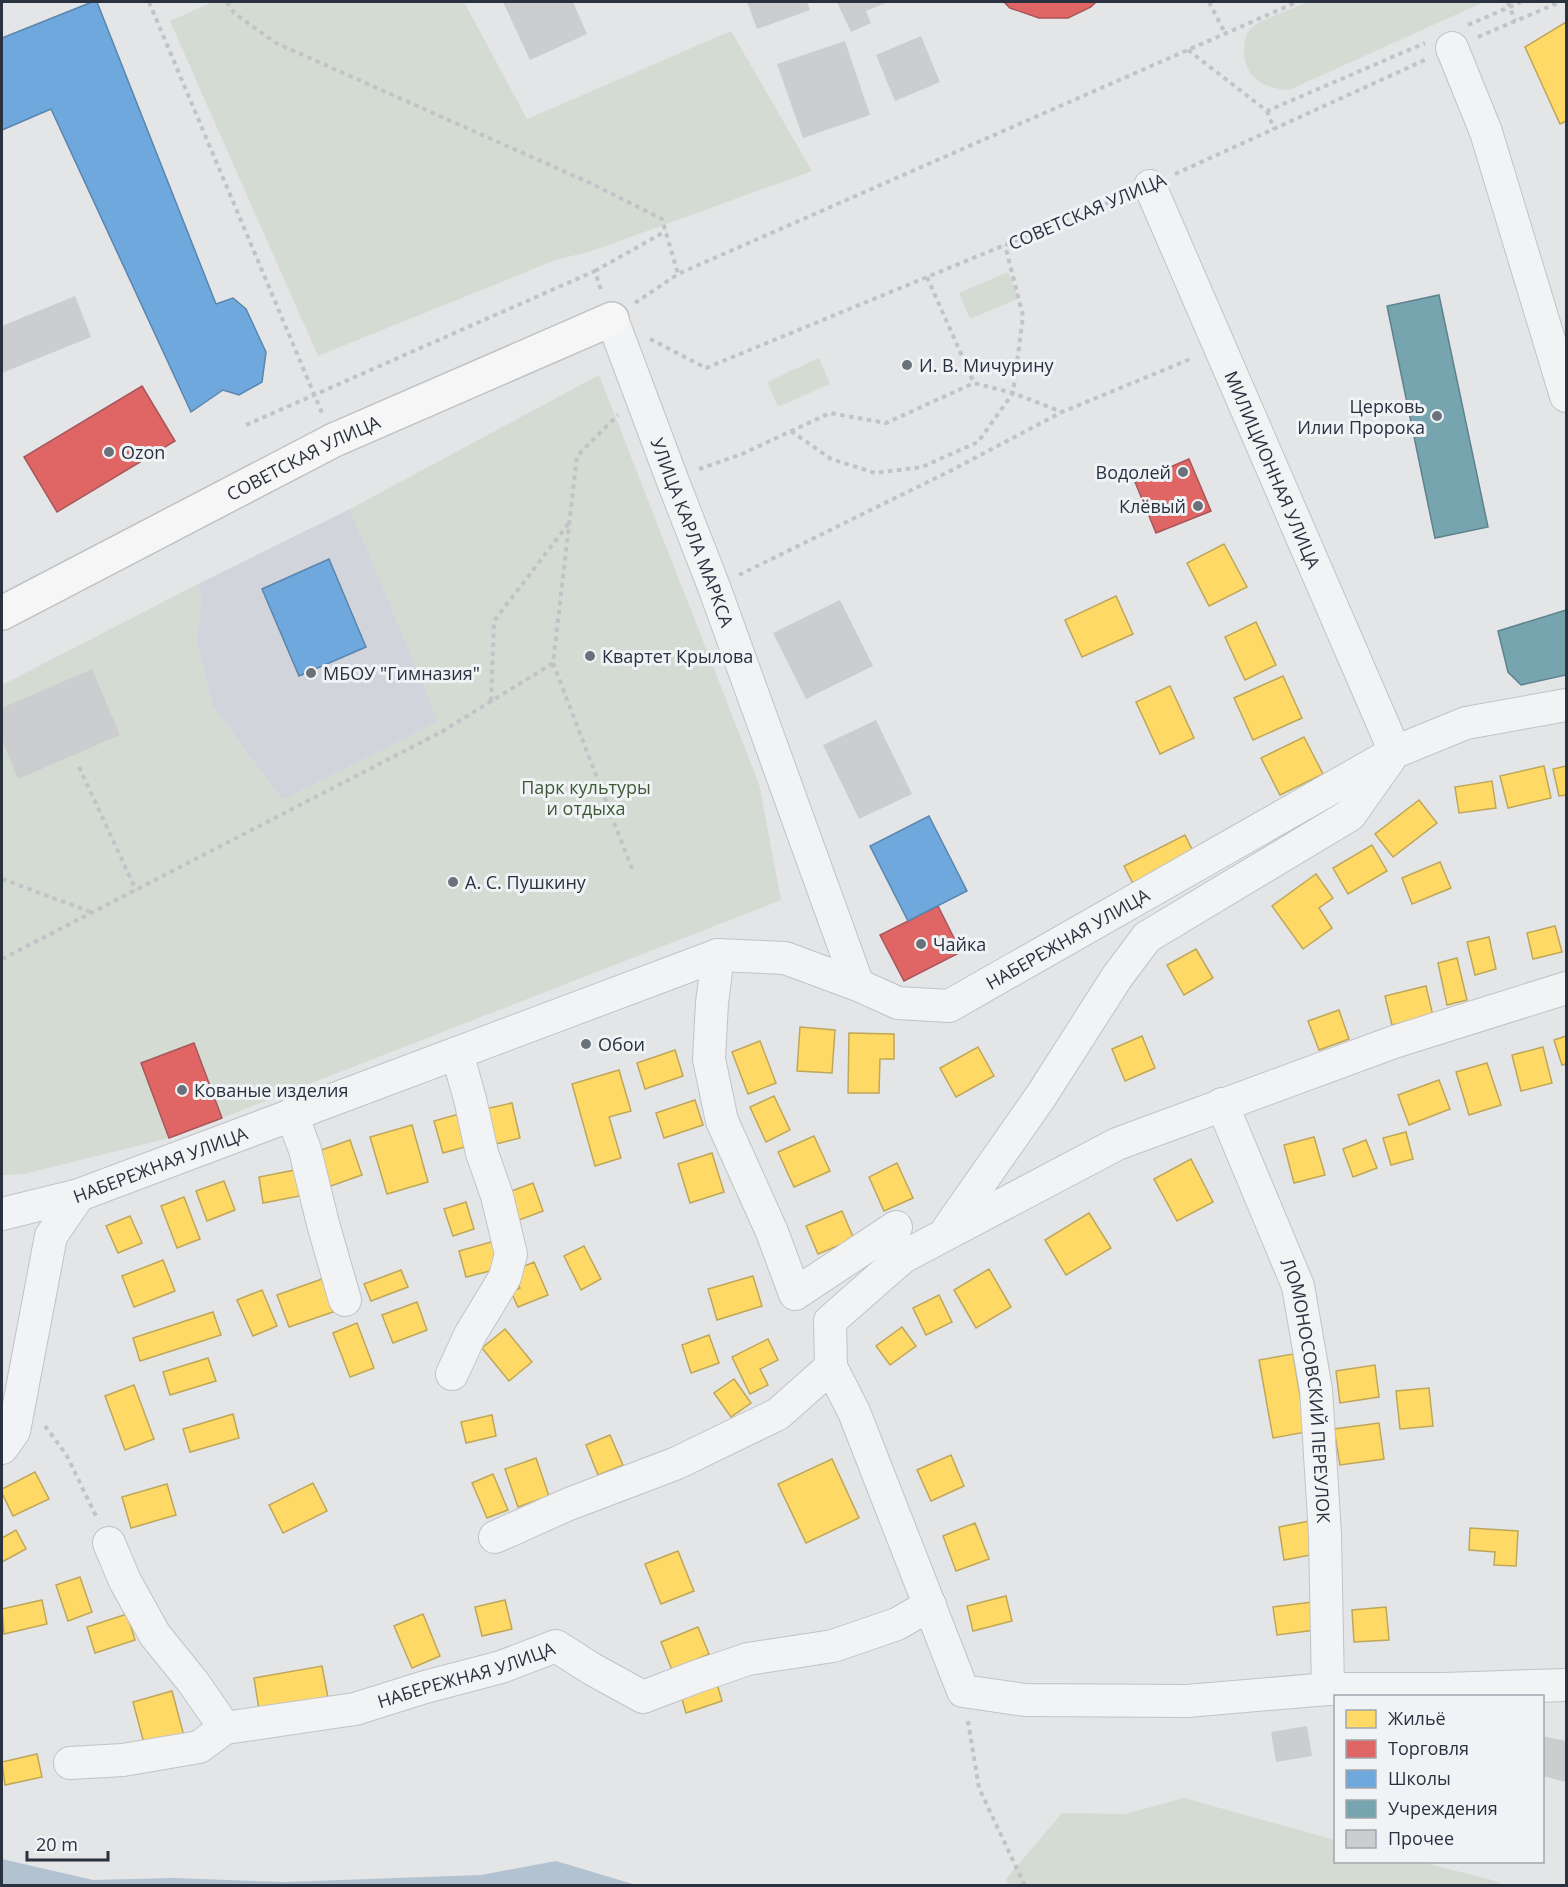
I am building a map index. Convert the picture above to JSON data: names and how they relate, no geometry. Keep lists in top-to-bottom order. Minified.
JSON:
{"streets":{"main road":["СОВЕТСКАЯ УЛИЦА"],"street":["МИЛИЦИОННАЯ УЛИЦА","УЛИЦА КАРЛА МАРКСА","НАБЕРЕЖНАЯ УЛИЦА","ЛОМОНОСОВСКИЙ ПЕРЕУЛОК"]},"crossings":[["СОВЕТСКАЯ УЛИЦА","МИЛИЦИОННАЯ УЛИЦА"],["СОВЕТСКАЯ УЛИЦА","УЛИЦА КАРЛА МАРКСА"],["МИЛИЦИОННАЯ УЛИЦА","НАБЕРЕЖНАЯ УЛИЦА"],["УЛИЦА КАРЛА МАРКСА","НАБЕРЕЖНАЯ УЛИЦА"],["НАБЕРЕЖНАЯ УЛИЦА","ЛОМОНОСОВСКИЙ ПЕРЕУЛОК"]],"parks":["Парк культуры и отдыха"],"places":["И. В. Мичурину","Церковь Илии Пророка","Ozon","Водолей","Клёвый","Квартет Крылова","МБОУ \"Гимназия\"","А. С. Пушкину","Чайка","Обои","Кованые изделия"],"legend":["Жильё","Торговля","Школы","Учреждения","Прочее"],"scale_bar":"20 m"}
